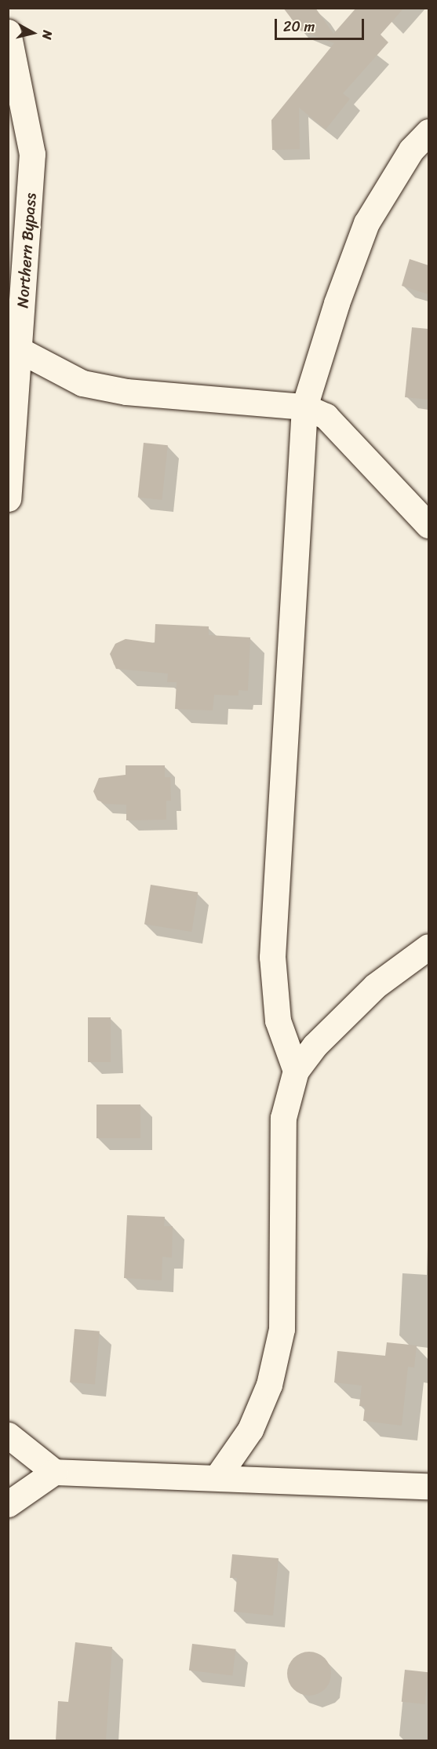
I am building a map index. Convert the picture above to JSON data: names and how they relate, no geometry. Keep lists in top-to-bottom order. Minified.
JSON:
{"streets":{"street":["Northern Bypass"]},"scale_bar":"20 m","north":"right"}
